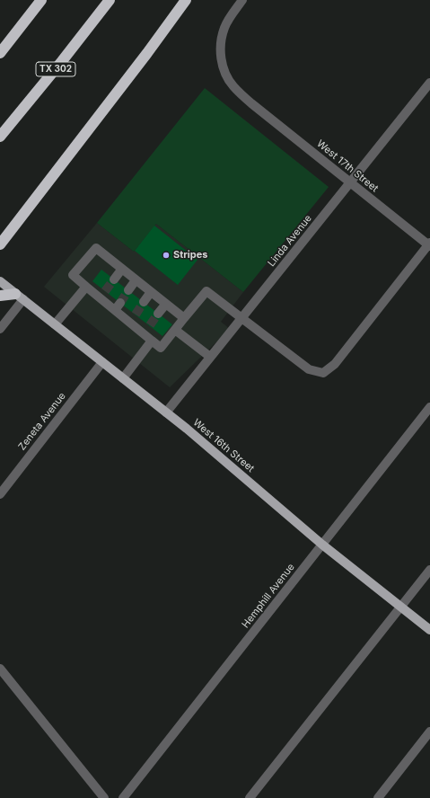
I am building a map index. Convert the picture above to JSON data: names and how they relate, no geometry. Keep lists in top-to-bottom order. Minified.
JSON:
{"streets":{"highway":["TX 302"],"main road":["West 16th Street"],"street":["West 17th Street","Linda Avenue","Zeneta Avenue","Hemphill Avenue"]},"crossings":[["West 17th Street","Linda Avenue"],["Linda Avenue","West 16th Street"],["Zeneta Avenue","West 16th Street"],["West 16th Street","Hemphill Avenue"]],"places":["Stripes"]}
